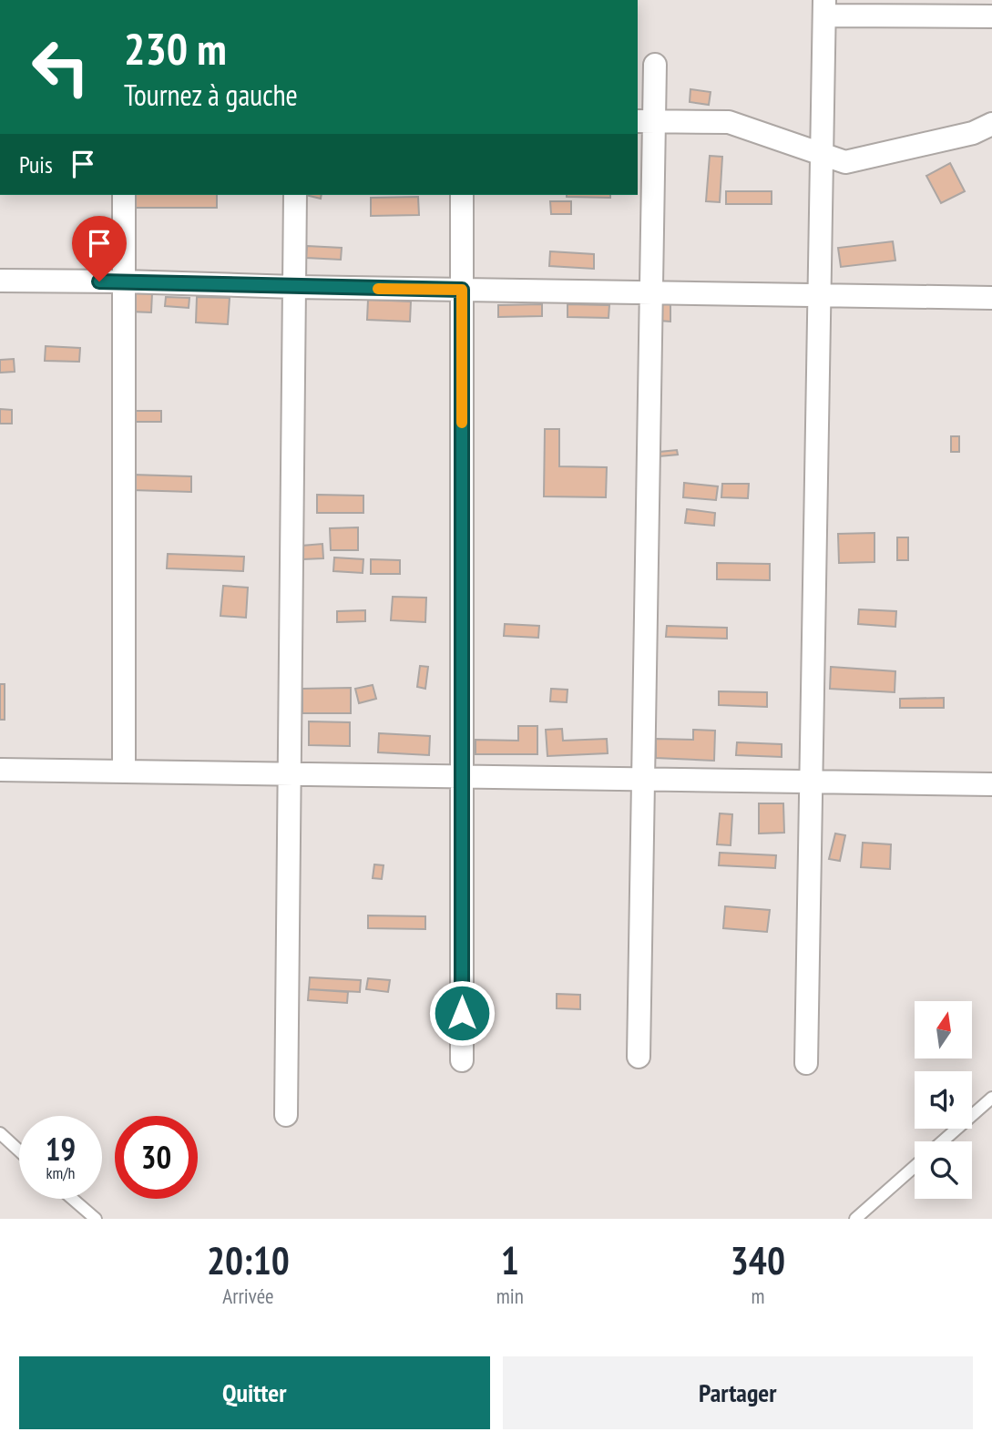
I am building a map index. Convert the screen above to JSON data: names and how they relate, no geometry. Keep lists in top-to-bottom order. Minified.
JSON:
{"north":"top","page":{"turn":["230 m","Tournez à gauche"],"then":"Puis","speed":"19 km/h","limit":"30","eta":["20:10","Arrivée","1","min","340","m"],"buttons":["Quitter","Partager"]}}
